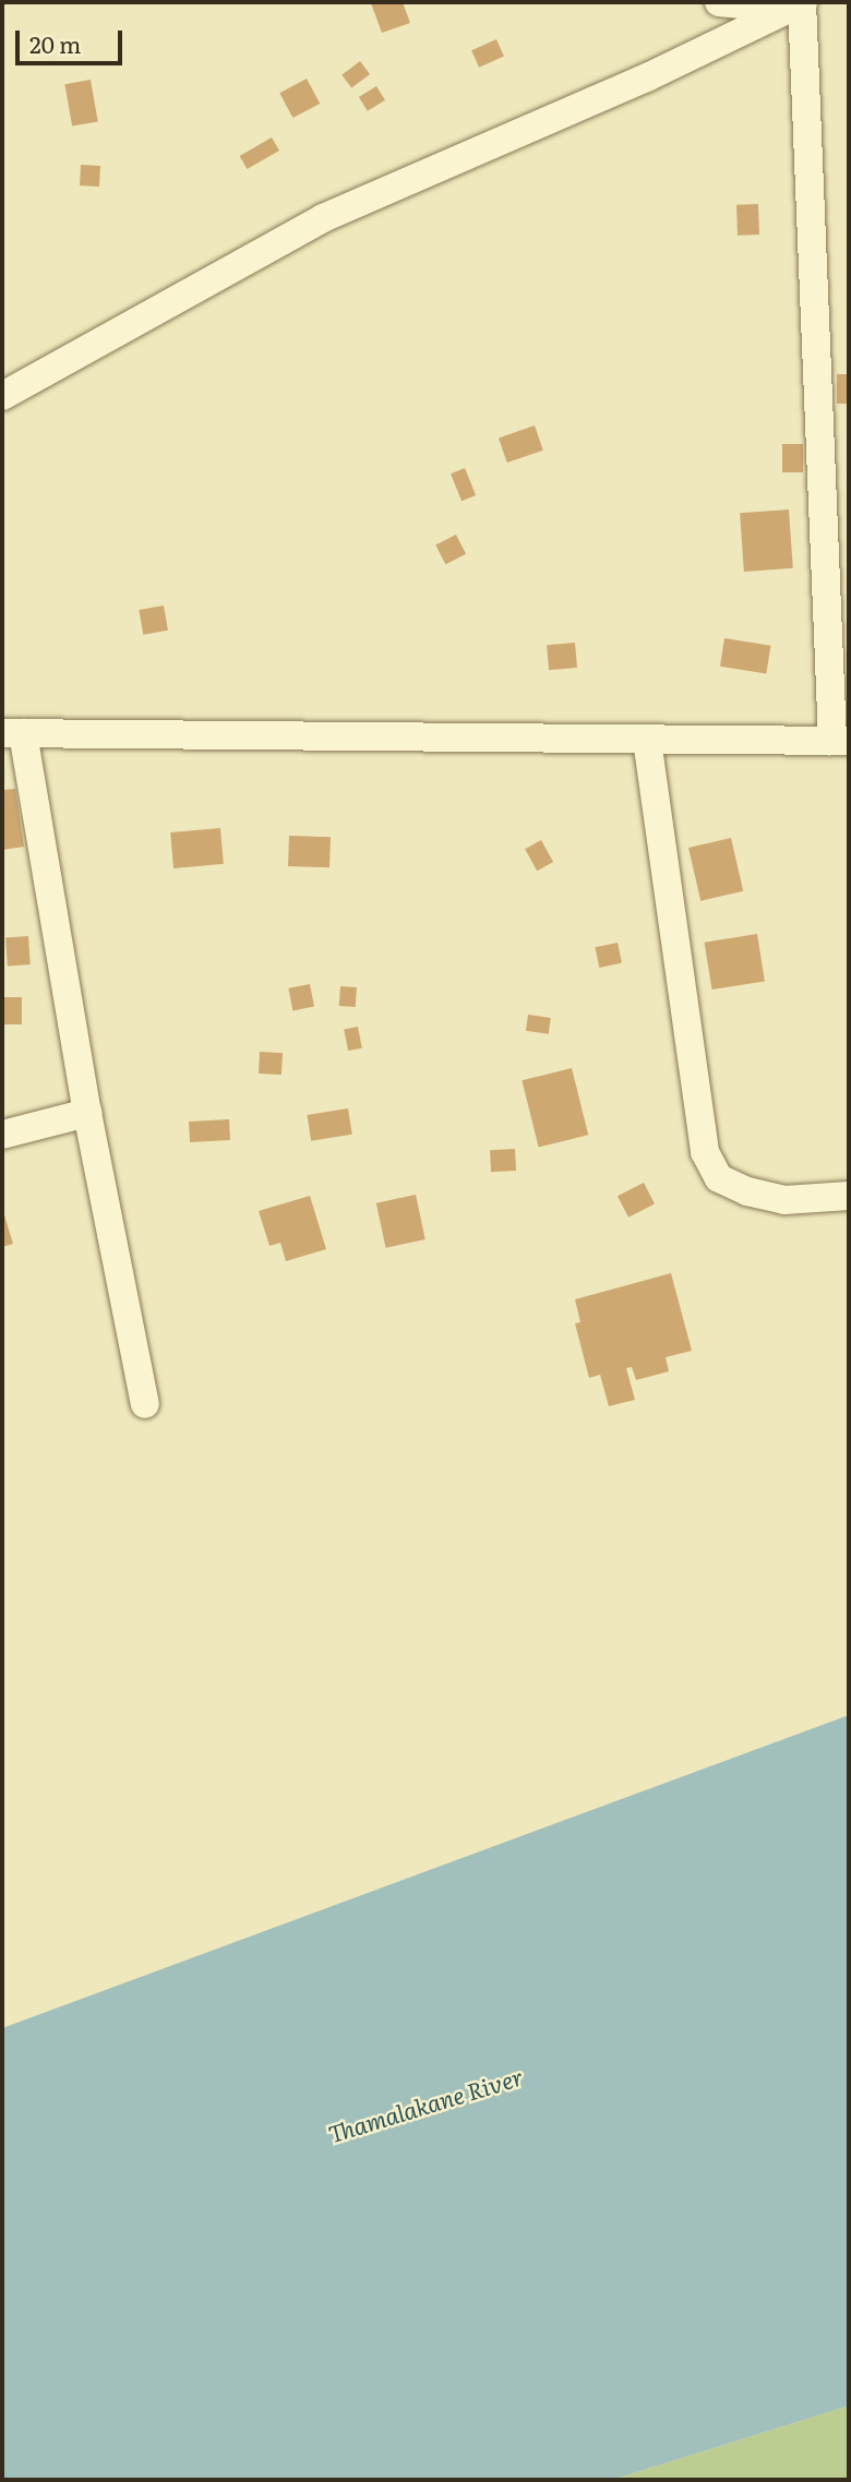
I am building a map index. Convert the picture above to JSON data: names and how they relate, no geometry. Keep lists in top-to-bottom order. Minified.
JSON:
{"water":["Thamalakane River"],"scale_bar":"20 m"}
